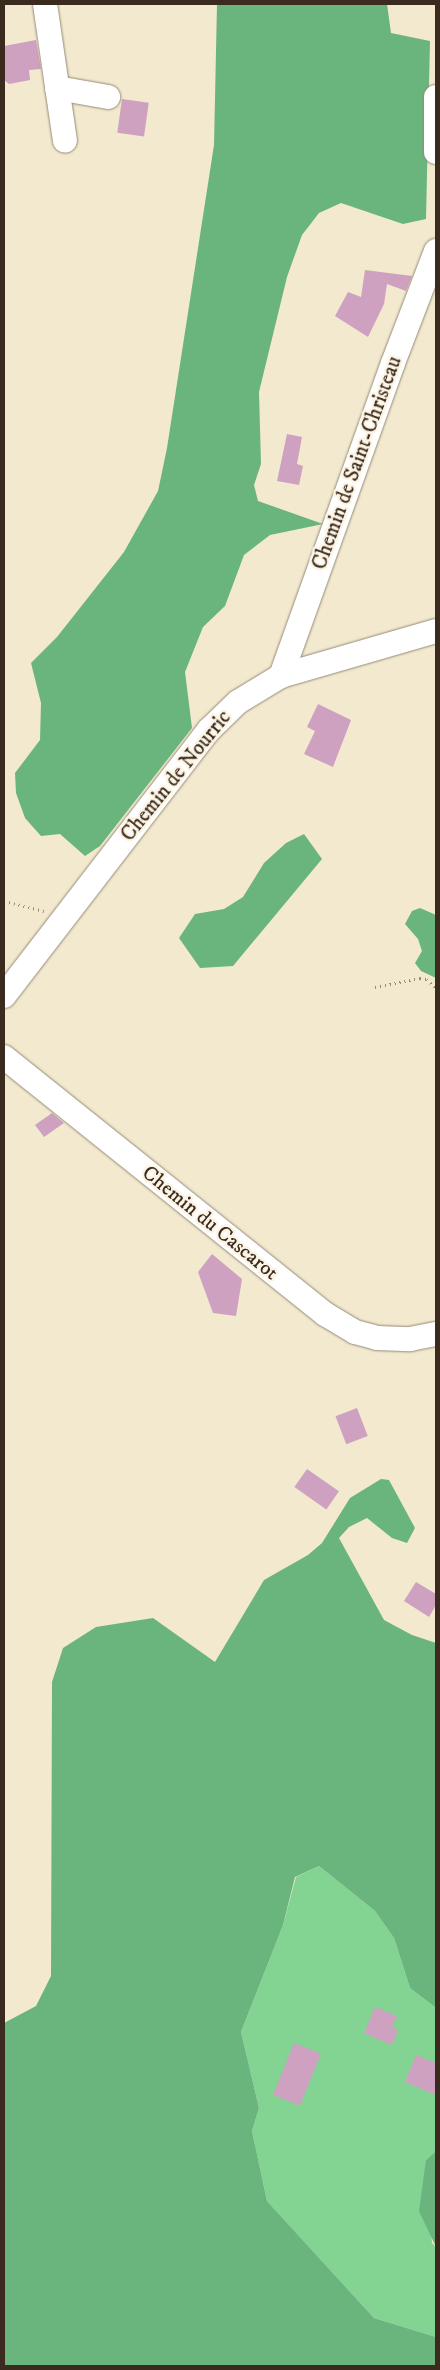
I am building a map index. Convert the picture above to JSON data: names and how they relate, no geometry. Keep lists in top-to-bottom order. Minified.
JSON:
{"streets":{"street":["Chemin de Saint-Christeau","Chemin de Nourric","Chemin du Cascarot"]},"crossings":[["Chemin de Saint-Christeau","Chemin de Nourric"]]}
